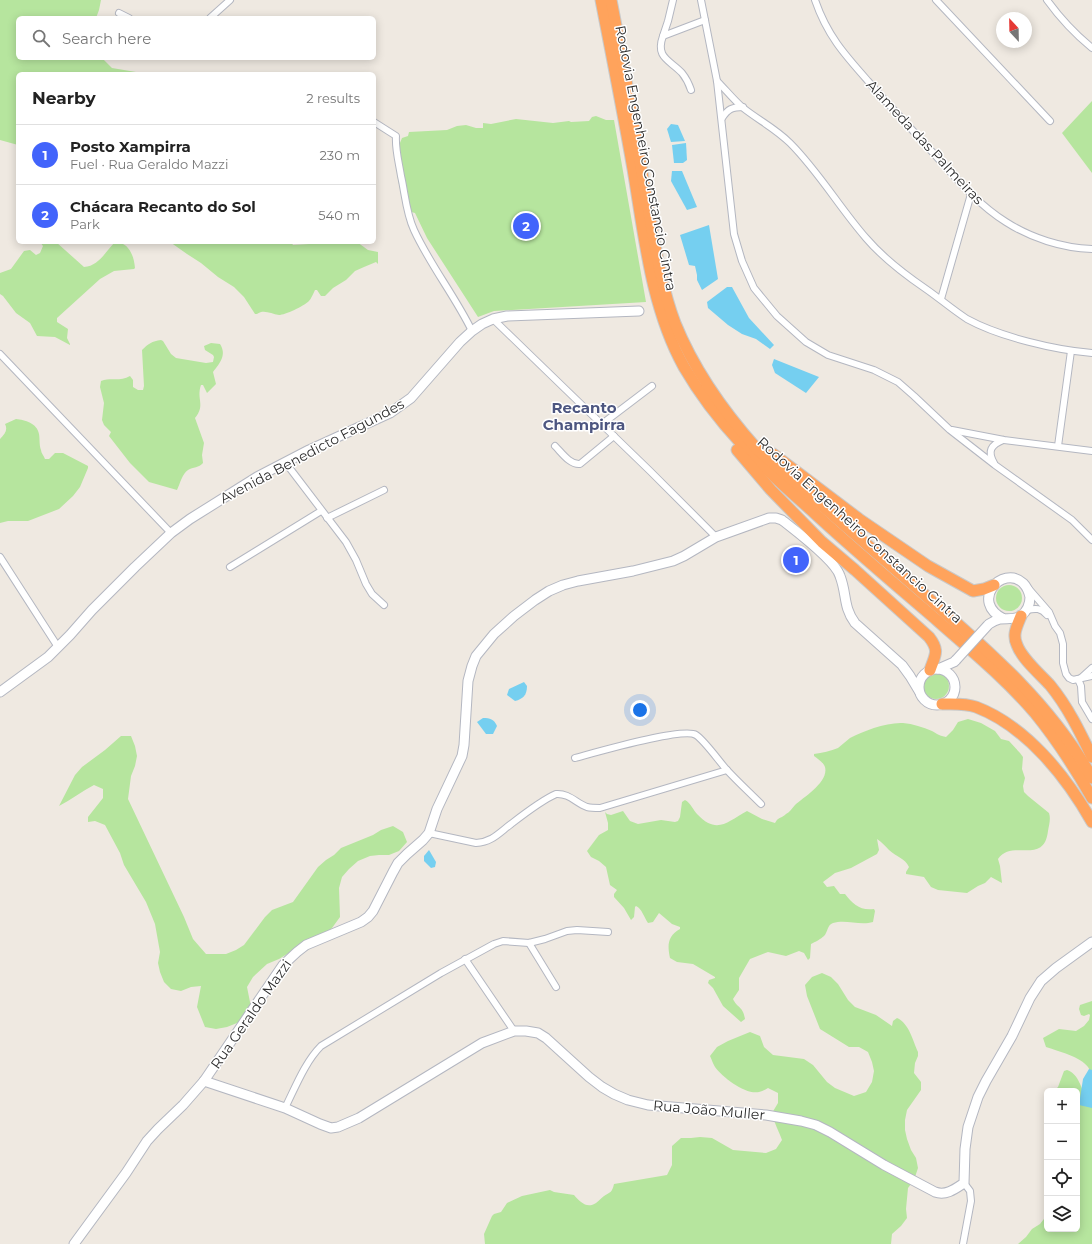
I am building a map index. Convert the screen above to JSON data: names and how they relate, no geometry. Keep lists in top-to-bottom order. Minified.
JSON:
{"streets":{"highway":["Rodovia Engenheiro Constancio Cintra"],"street":["Alameda das Palmeiras","Avenida Benedicto Fagundes","Rua Geraldo Mazzi","Rua João Muller"]},"crossings":[["Rua Geraldo Mazzi","Rua João Muller"]],"districts":["Recanto Champirra"],"north":"top","page":{"search":"Search here","heading":["Nearby","2 results"],"list":[{"mark":"1","name":"Posto Xampirra","note":"Fuel · Rua Geraldo Mazzi","value":"230 m"},{"mark":"2","name":"Chácara Recanto do Sol","note":"Park","value":"540 m"}],"pins":["2","1"],"map_buttons":["+","−"]}}
